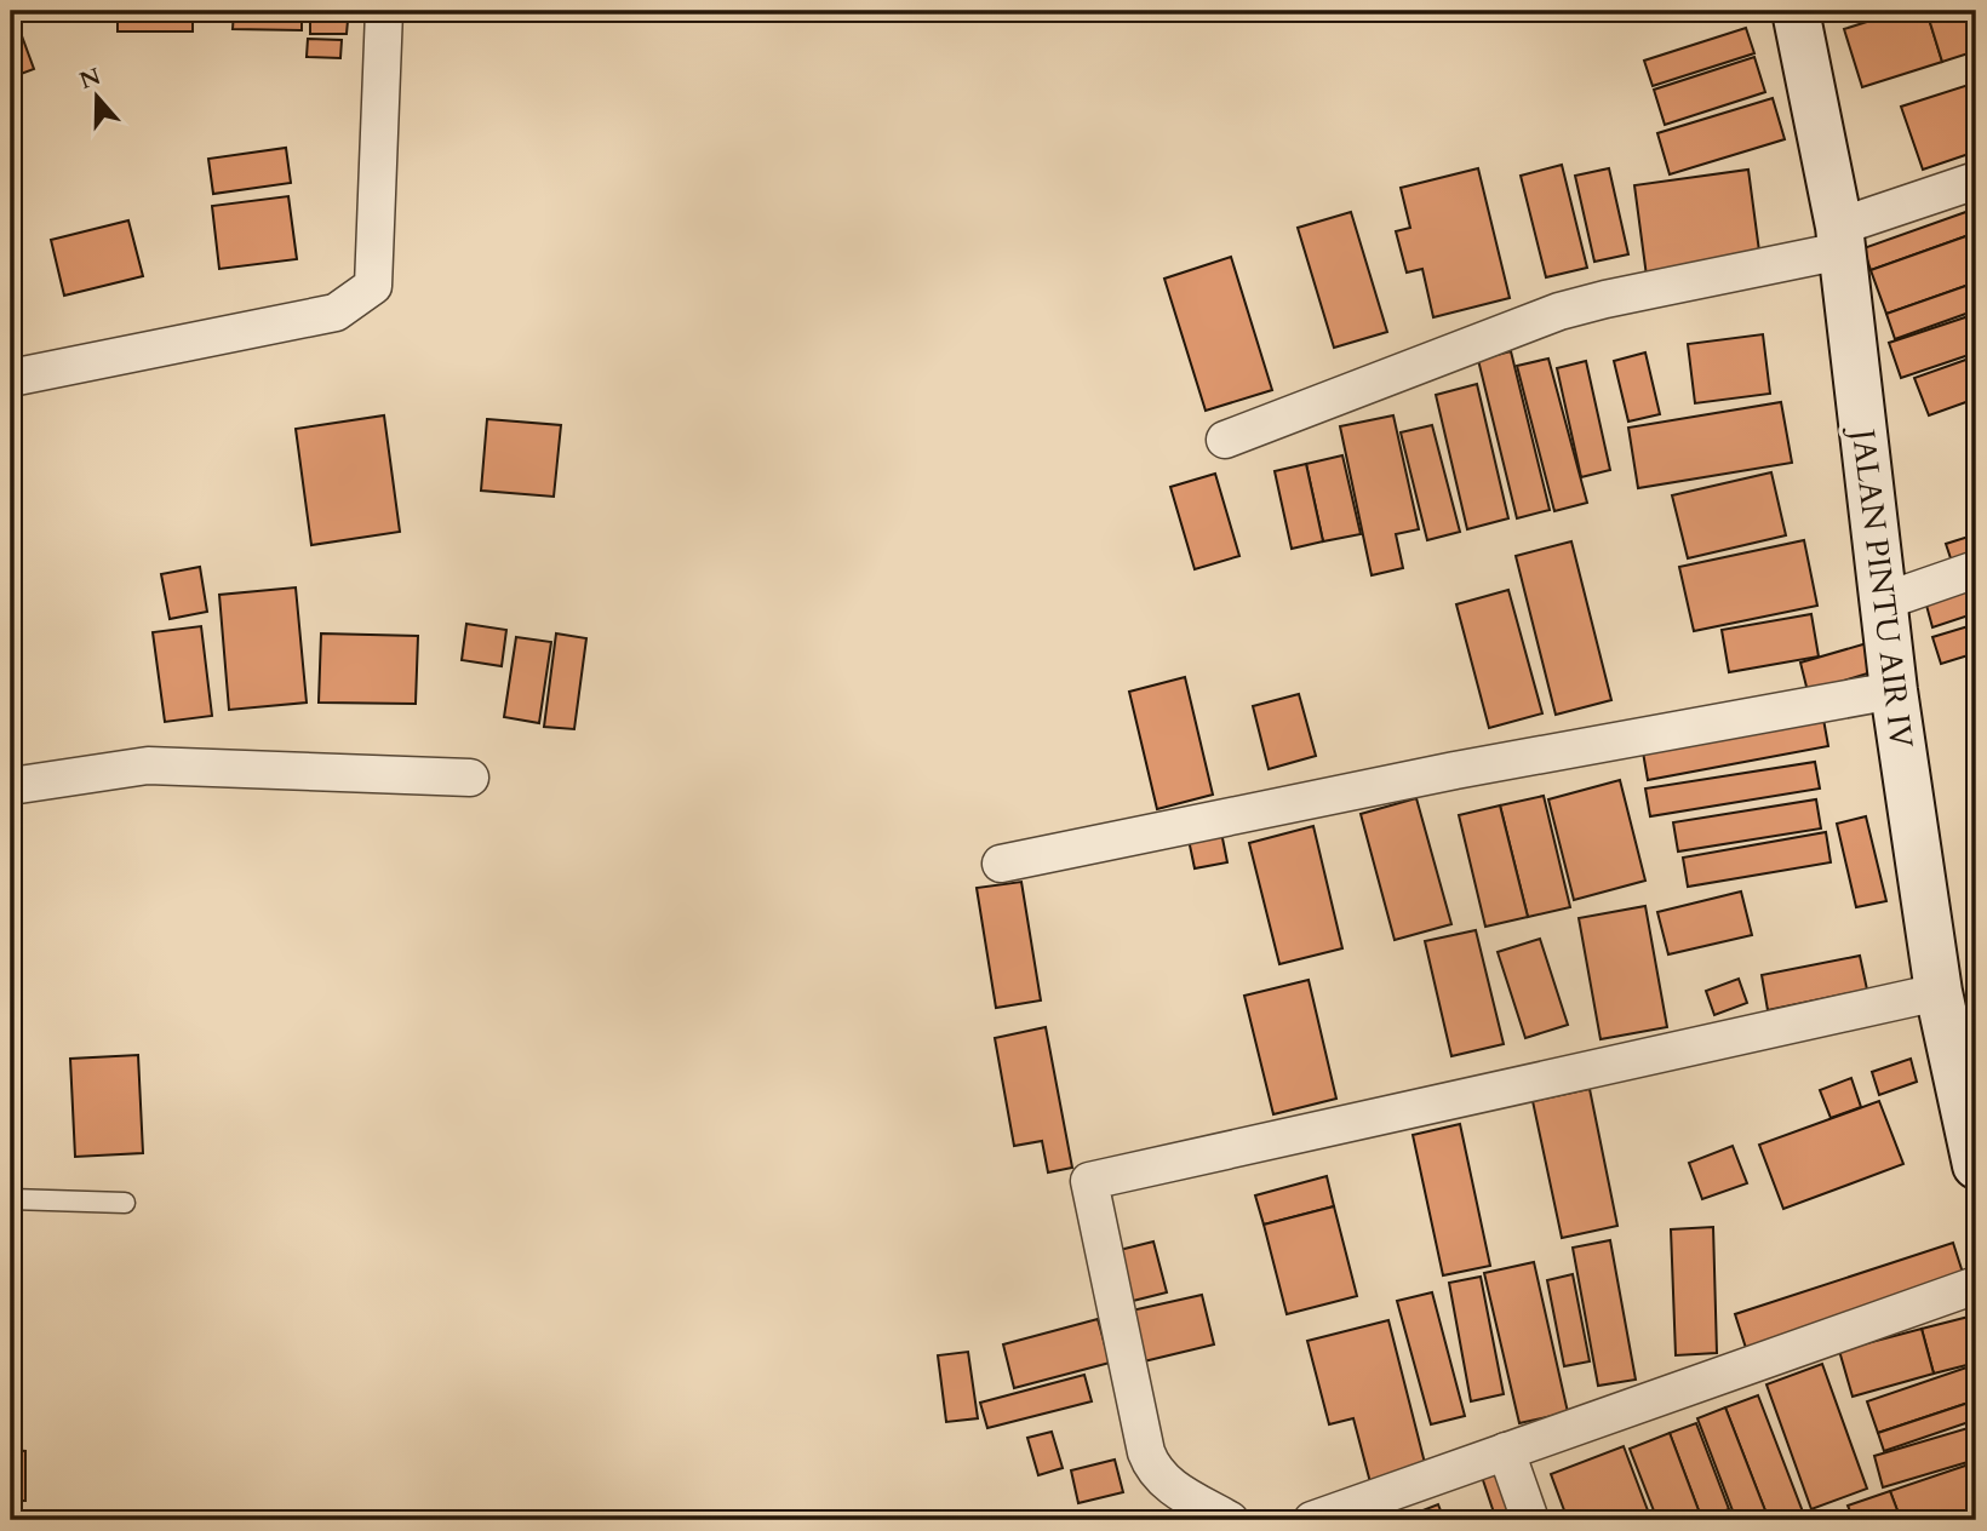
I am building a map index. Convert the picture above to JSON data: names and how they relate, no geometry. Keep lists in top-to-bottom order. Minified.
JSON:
{"streets":{"main road":["JALAN PINTU AIR IV"]},"north":"top"}
